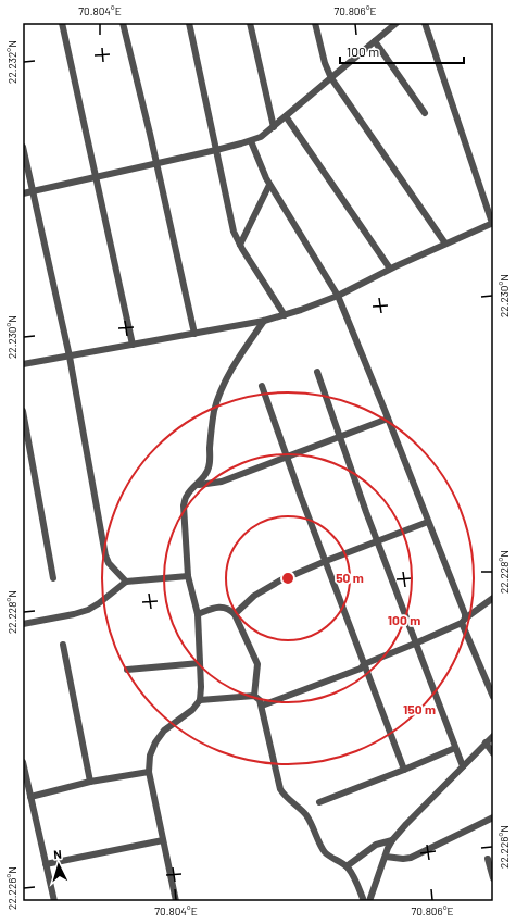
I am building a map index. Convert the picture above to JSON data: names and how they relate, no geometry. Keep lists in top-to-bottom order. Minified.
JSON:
{"scale_bar":"100 m","north":"top","coordinates":["70.804°E","70.806°E","22.232°N","22.230°N","22.228°N","22.226°N"],"rings":["50 m","100 m","150 m"]}
